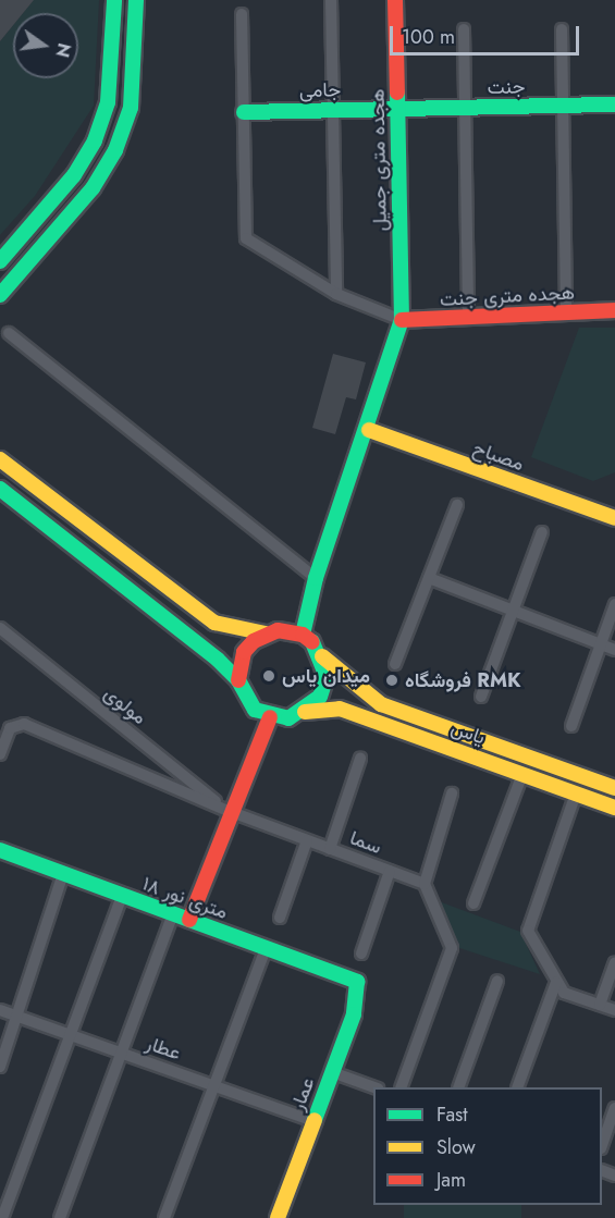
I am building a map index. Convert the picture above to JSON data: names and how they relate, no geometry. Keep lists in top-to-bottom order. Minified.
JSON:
{"streets":{"street":["جنت","جامی","هجده متری جمیل","هجده متری جنت","مصباح","مولوی","یاس","سما","۱۸ متری نور","عطار","عمار"]},"crossings":[["جنت","جامی"],["جنت","هجده متری جمیل"],["جامی","هجده متری جمیل"],["هجده متری جمیل","هجده متری جنت"],["مولوی","سما"],["۱۸ متری نور","عمار"],["عطار","عمار"]],"places":["میدان یاس","فروشگاه RMK"],"legend":["Fast","Slow","Jam"],"scale_bar":"100 m","north":"right"}
